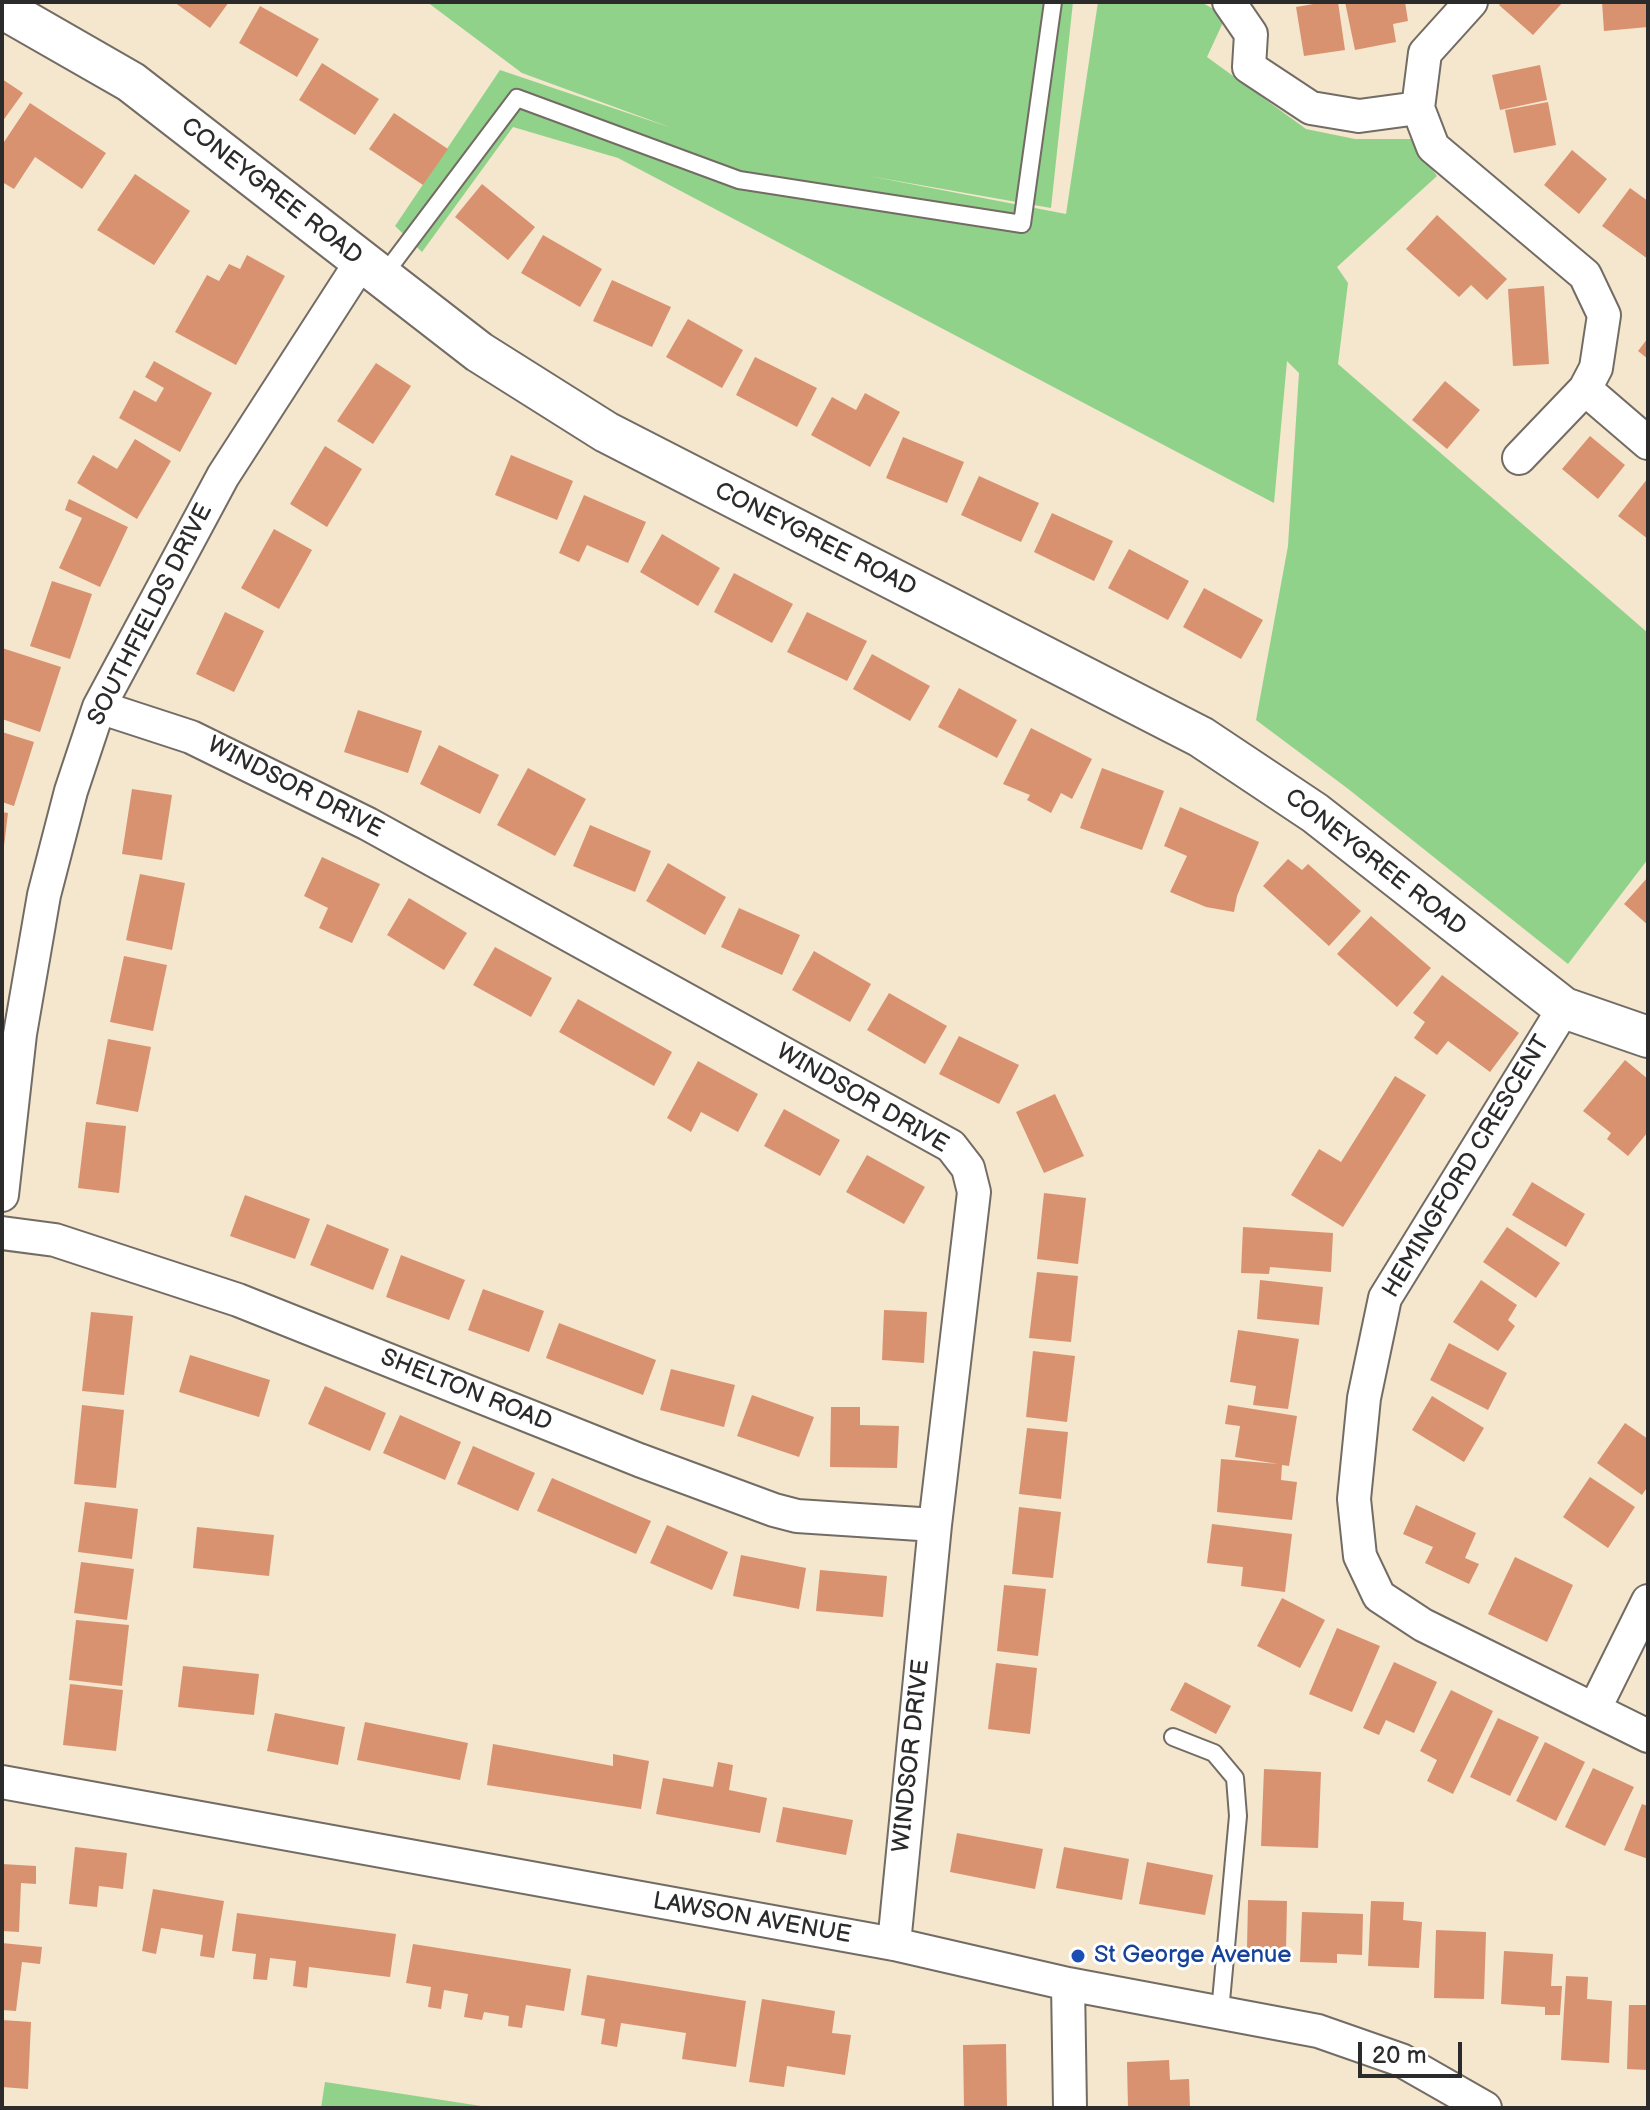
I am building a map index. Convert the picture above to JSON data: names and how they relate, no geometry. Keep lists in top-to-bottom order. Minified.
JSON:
{"streets":{"street":["CONEYGREE ROAD","SOUTHFIELDS DRIVE","WINDSOR DRIVE","HEMINGFORD CRESCENT","SHELTON ROAD","LAWSON AVENUE"]},"crossings":[["CONEYGREE ROAD","SOUTHFIELDS DRIVE"],["CONEYGREE ROAD","HEMINGFORD CRESCENT"],["SOUTHFIELDS DRIVE","WINDSOR DRIVE"],["WINDSOR DRIVE","SHELTON ROAD"],["WINDSOR DRIVE","LAWSON AVENUE"]],"places":["St George Avenue"],"scale_bar":"20 m"}
